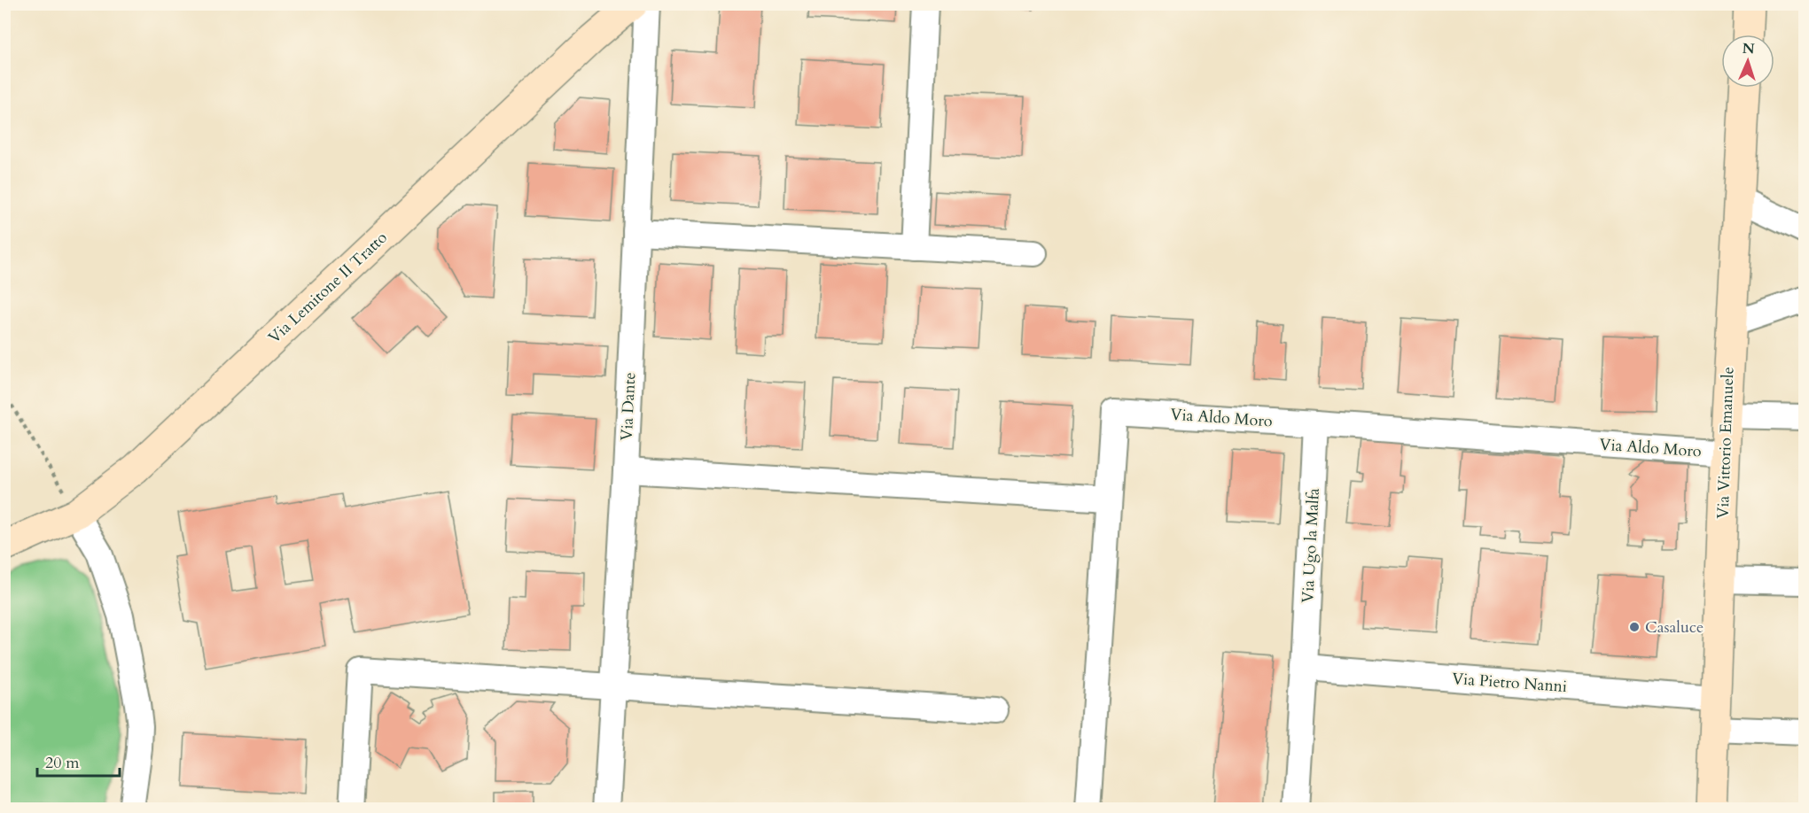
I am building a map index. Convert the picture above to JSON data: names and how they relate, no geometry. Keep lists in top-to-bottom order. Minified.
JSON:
{"streets":{"street":["Via Lemitone II Tratto","Via Dante","Via Aldo Moro","Via Vittorio Emanuele","Via Ugo la Malfa","Via Pietro Nanni"]},"crossings":[["Via Aldo Moro","Via Vittorio Emanuele"],["Via Aldo Moro","Via Ugo la Malfa"],["Via Vittorio Emanuele","Via Pietro Nanni"],["Via Ugo la Malfa","Via Pietro Nanni"]],"places":["Casaluce"],"scale_bar":"20 m","north":"top"}
